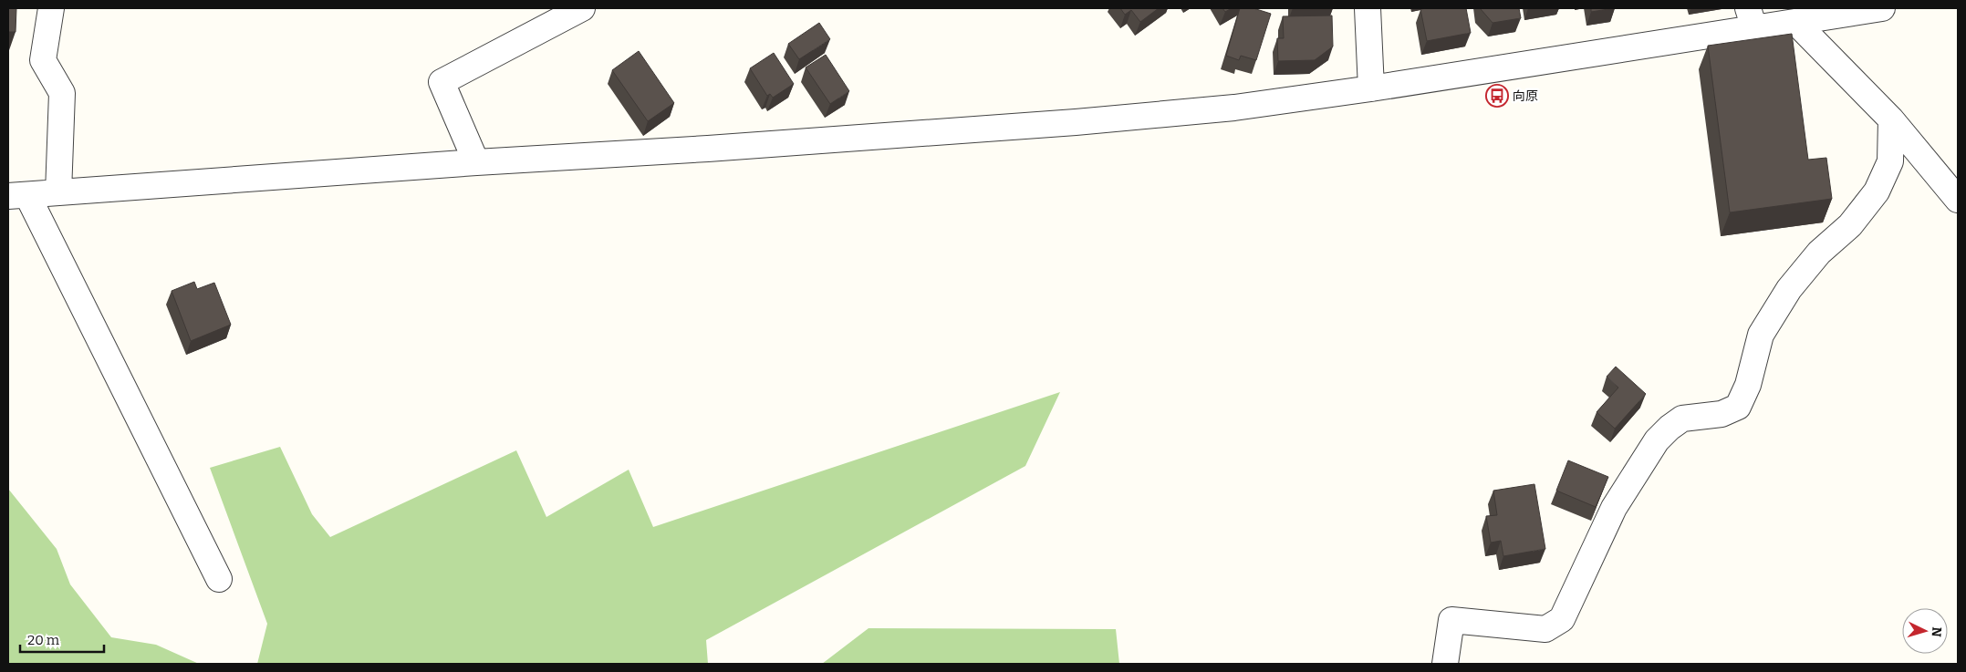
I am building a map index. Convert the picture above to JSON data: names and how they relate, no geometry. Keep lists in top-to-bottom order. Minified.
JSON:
{"places":{"bus stop":["向原"]},"scale_bar":"20 m","north":"right"}
